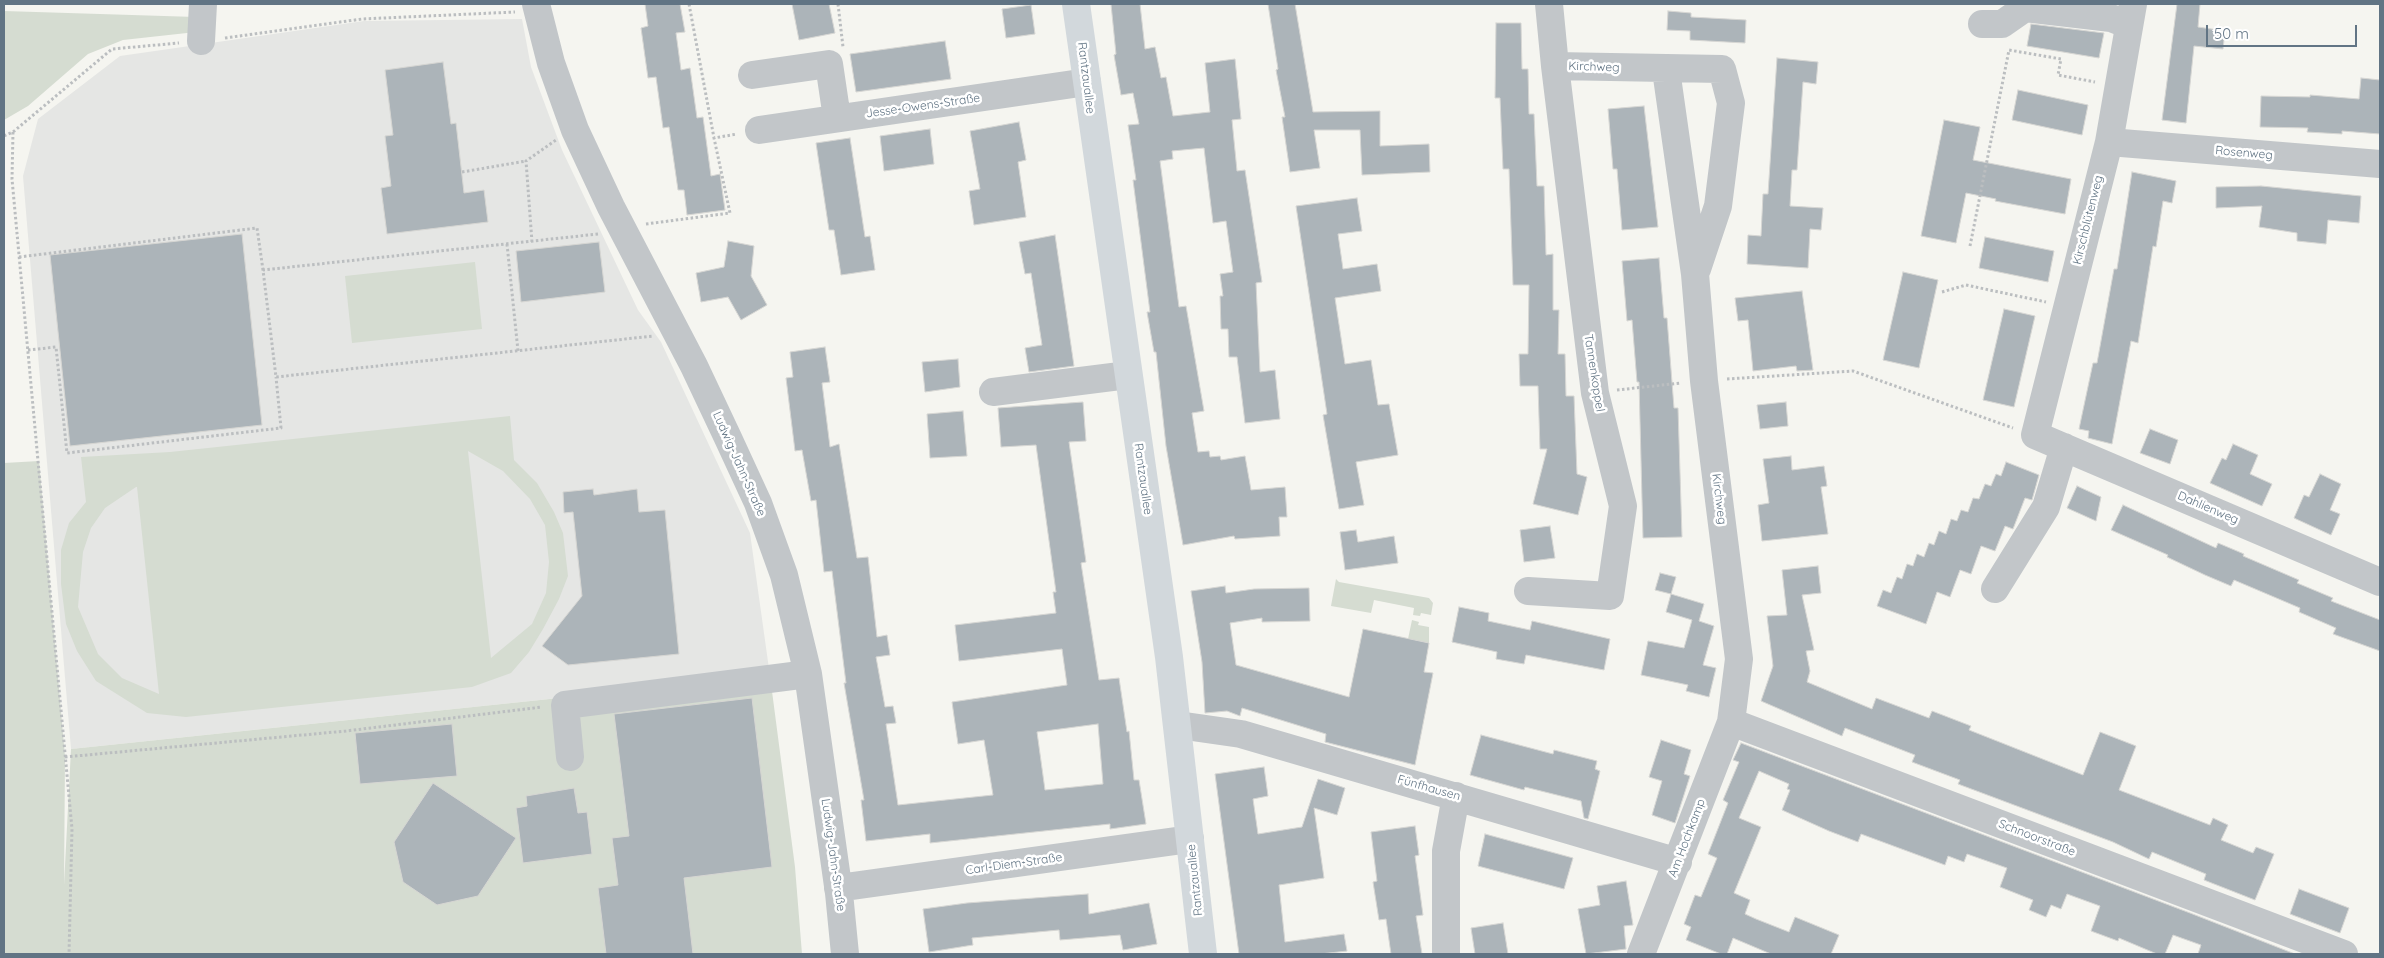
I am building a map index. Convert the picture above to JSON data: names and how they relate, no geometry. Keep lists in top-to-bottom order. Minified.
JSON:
{"streets":{"main road":["Rantzauallee"],"street":["Kirchweg","Jesse-Owens-Straße","Rosenweg","Kirschblütenweg","Tannenkoppel","Ludwig-Jahn-Straße","Dahlienweg","Fünfhausen","Am Hochkamp","Schnoorstraße","Carl-Diem-Straße"]},"crossings":[["Kirchweg","Tannenkoppel"],["Kirchweg","Am Hochkamp"],["Kirchweg","Schnoorstraße"],["Rantzauallee","Jesse-Owens-Straße"],["Rantzauallee","Fünfhausen"],["Rantzauallee","Carl-Diem-Straße"],["Rosenweg","Kirschblütenweg"],["Kirschblütenweg","Dahlienweg"],["Ludwig-Jahn-Straße","Carl-Diem-Straße"],["Fünfhausen","Am Hochkamp"],["Am Hochkamp","Schnoorstraße"]],"scale_bar":"50 m"}
